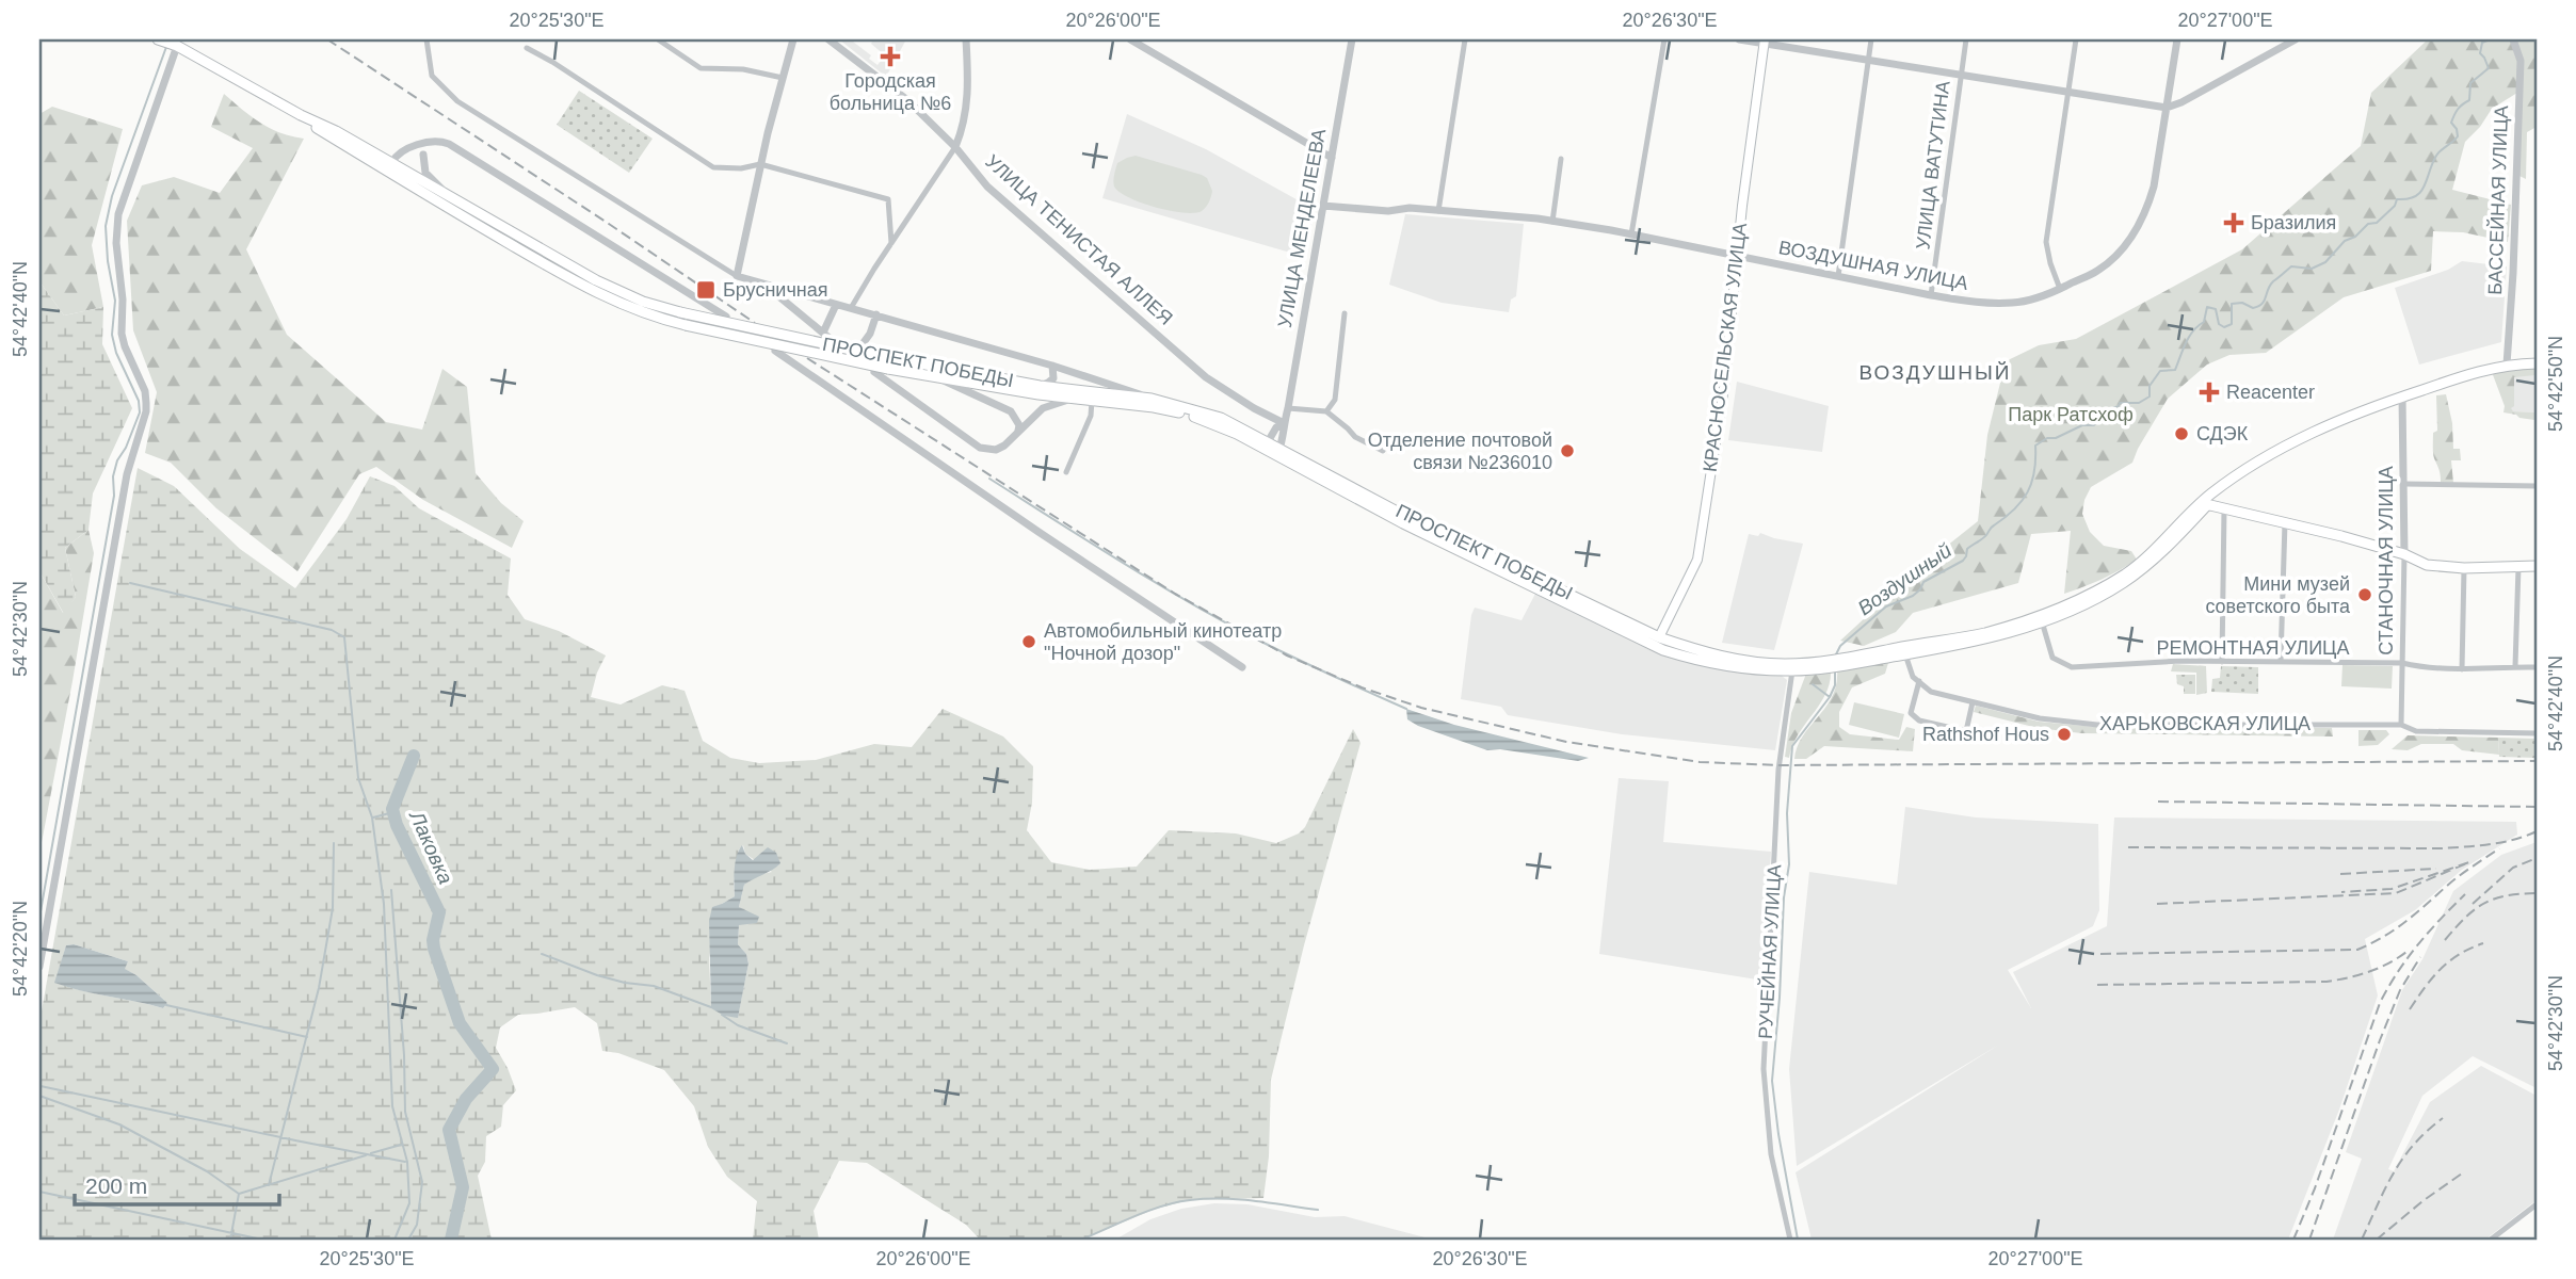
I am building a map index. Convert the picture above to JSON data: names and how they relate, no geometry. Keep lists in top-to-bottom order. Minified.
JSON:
{"streets":{"main road":["КРАСНОСЕЛЬСКАЯ УЛИЦА","ПРОСПЕКТ ПОБЕДЫ"],"street":["УЛИЦА ВАТУТИНА","БАССЕЙНАЯ УЛИЦА","УЛИЦА МЕНДЕЛЕЕВА","УЛИЦА ТЕНИСТАЯ АЛЛЕЯ","ВОЗДУШНАЯ УЛИЦА","СТАНОЧНАЯ УЛИЦА","РЕМОНТНАЯ УЛИЦА","ХАРЬКОВСКАЯ УЛИЦА","РУЧЕЙНАЯ УЛИЦА"]},"crossings":[["УЛИЦА ВАТУТИНА","ВОЗДУШНАЯ УЛИЦА"],["БАССЕЙНАЯ УЛИЦА","ПРОСПЕКТ ПОБЕДЫ"],["УЛИЦА МЕНДЕЛЕЕВА","УЛИЦА ТЕНИСТАЯ АЛЛЕЯ"],["УЛИЦА МЕНДЕЛЕЕВА","ВОЗДУШНАЯ УЛИЦА"],["УЛИЦА МЕНДЕЛЕЕВА","ПРОСПЕКТ ПОБЕДЫ"],["ВОЗДУШНАЯ УЛИЦА","КРАСНОСЕЛЬСКАЯ УЛИЦА"],["КРАСНОСЕЛЬСКАЯ УЛИЦА","ПРОСПЕКТ ПОБЕДЫ"],["ПРОСПЕКТ ПОБЕДЫ","СТАНОЧНАЯ УЛИЦА"],["ПРОСПЕКТ ПОБЕДЫ","РЕМОНТНАЯ УЛИЦА"],["ПРОСПЕКТ ПОБЕДЫ","РУЧЕЙНАЯ УЛИЦА"],["СТАНОЧНАЯ УЛИЦА","РЕМОНТНАЯ УЛИЦА"],["СТАНОЧНАЯ УЛИЦА","ХАРЬКОВСКАЯ УЛИЦА"]],"districts":["ВОЗДУШНЫЙ"],"water":["Воздушный","Лаковка"],"parks":["Парк Ратсхоф"],"places":{"health":["Городская больница №6","Бразилия","Reacenter"],"transit":["Брусничная"],"other":["СДЭК","Отделение почтовой связи №236010","Мини музей советского быта","Автомобильный кинотеатр \"Ночной дозор\"","Rathshof Hous"]},"scale_bar":"200 m","coordinates":["20°25'30\"E","20°26'00\"E","20°26'30\"E","20°27'00\"E","54°42'40\"N","54°42'50\"N","54°42'30\"N","54°42'20\"N"]}
